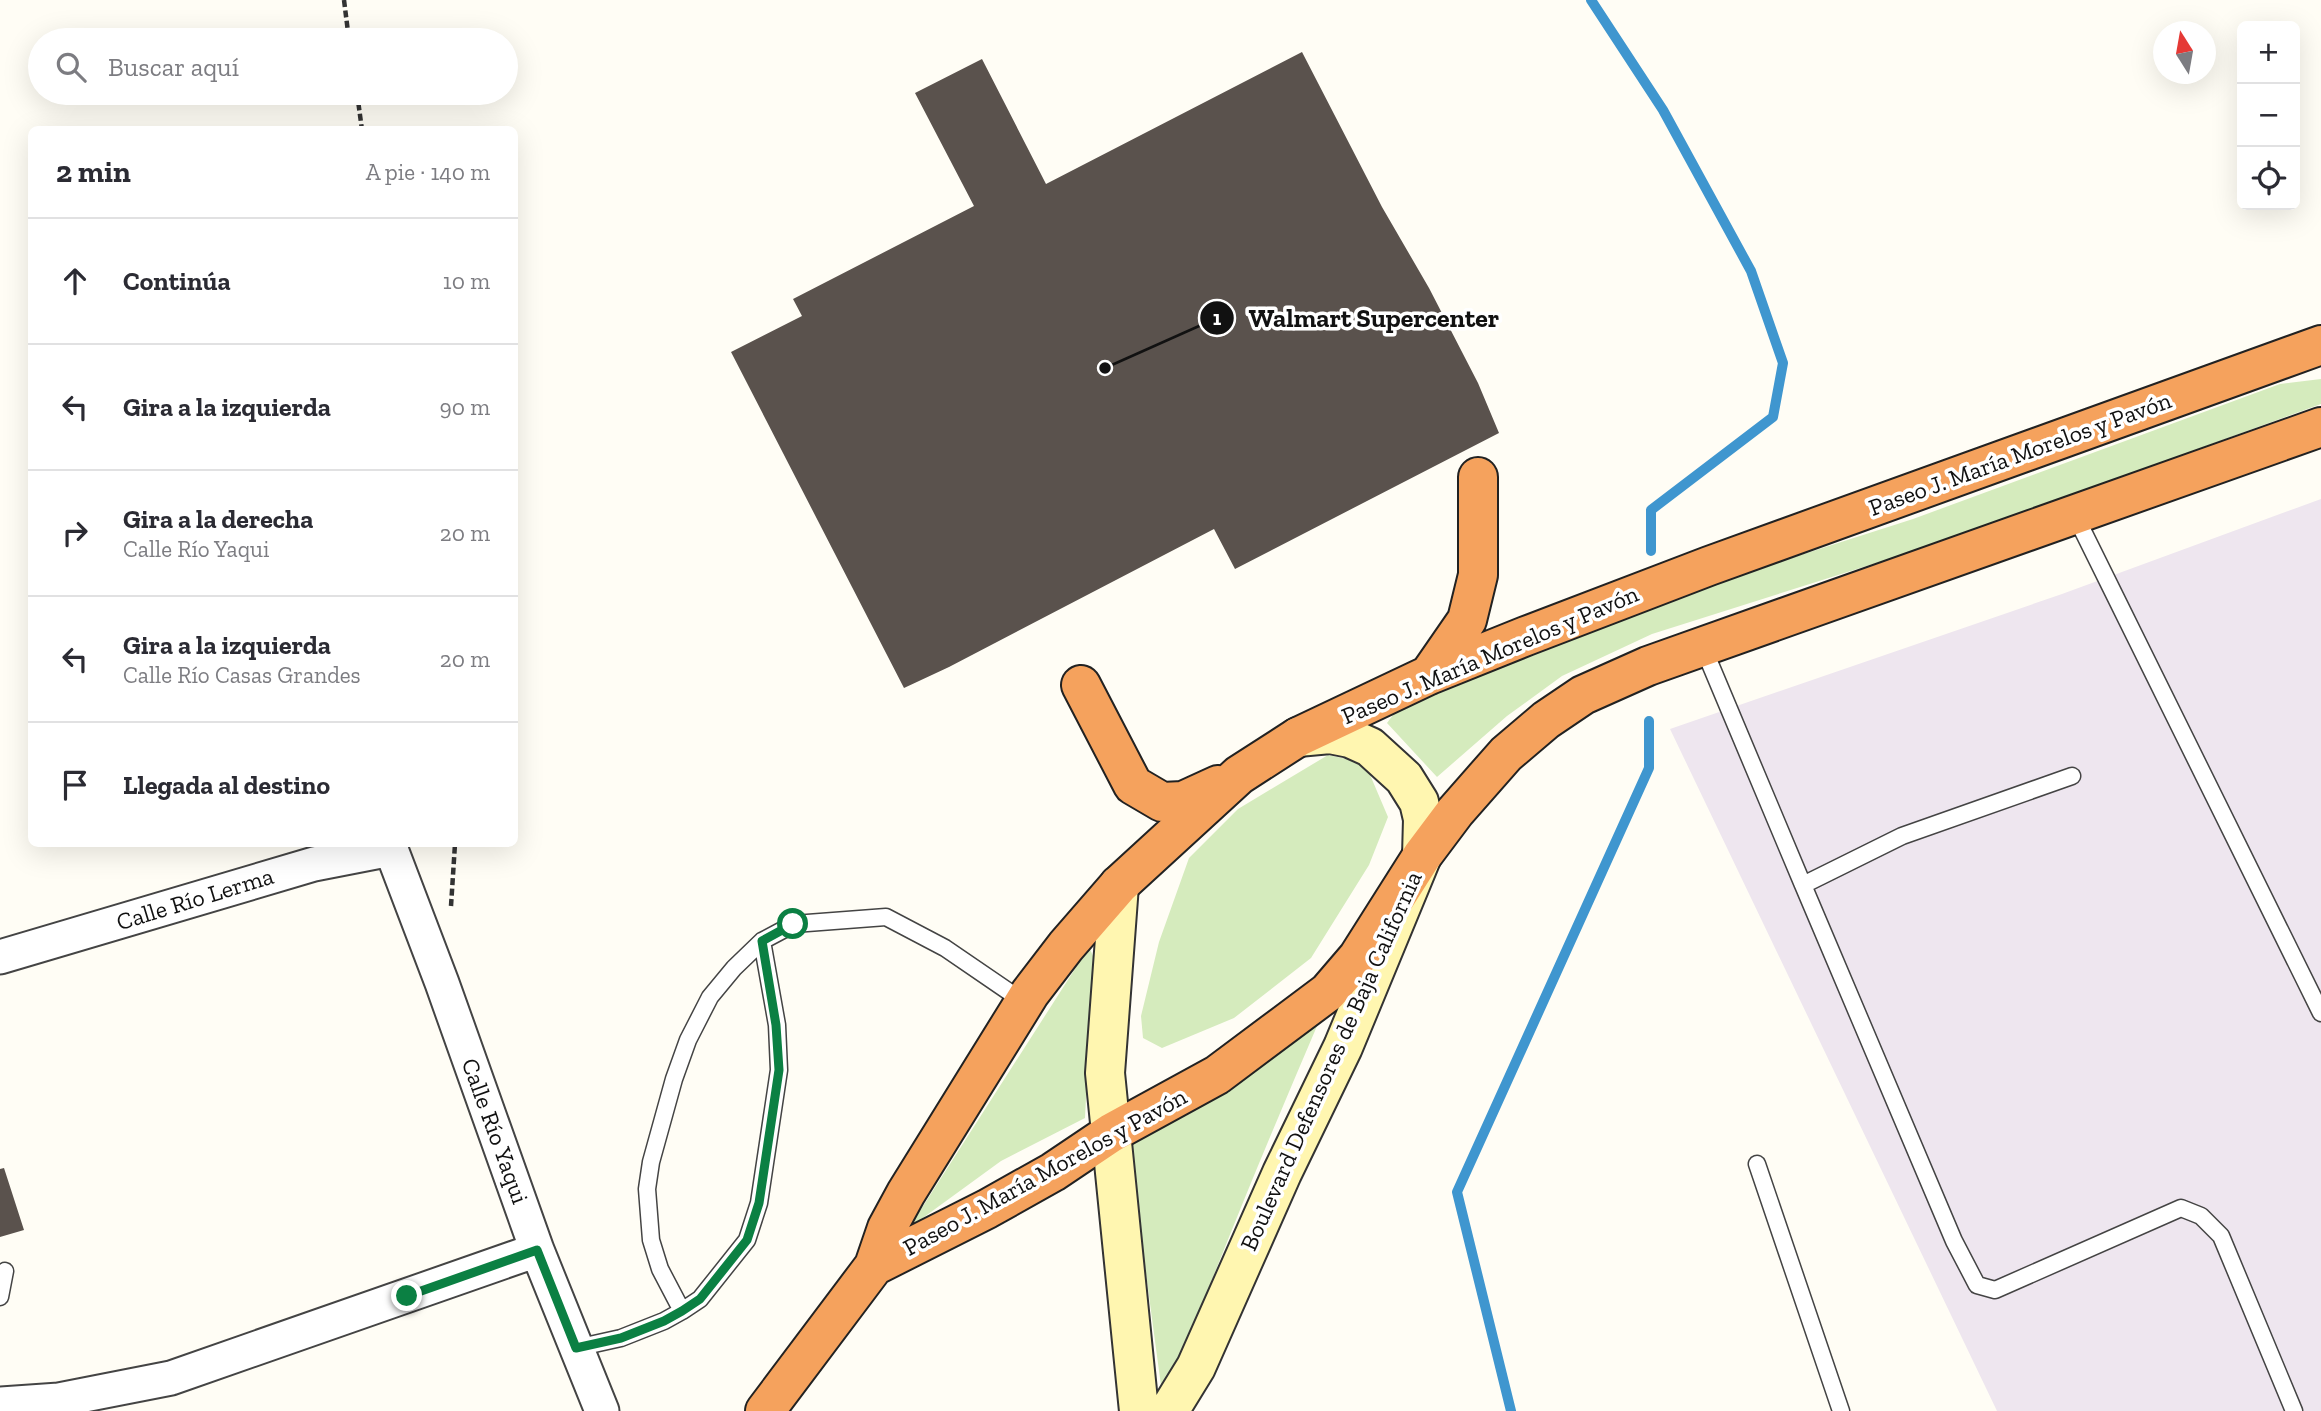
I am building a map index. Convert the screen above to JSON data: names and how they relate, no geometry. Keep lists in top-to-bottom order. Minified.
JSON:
{"streets":{"highway":["Paseo J. María Morelos y Pavón"],"main road":["Boulevard Defensores de Baja California"],"street":["Calle Río Lerma","Calle Río Yaqui"]},"crossings":[["Paseo J. María Morelos y Pavón","Boulevard Defensores de Baja California"],["Calle Río Lerma","Calle Río Yaqui"]],"places":["Walmart Supercenter"],"north":"top","page":{"map_buttons":["+","−"],"search":"Buscar aquí","heading":["2 min","A pie · 140 m"],"list":[["Continúa","10 m"],["Gira a la izquierda","90 m"],["Gira a la derecha","Calle Río Yaqui","20 m"],["Gira a la izquierda","Calle Río Casas Grandes","20 m"],"Llegada al destino"]}}
